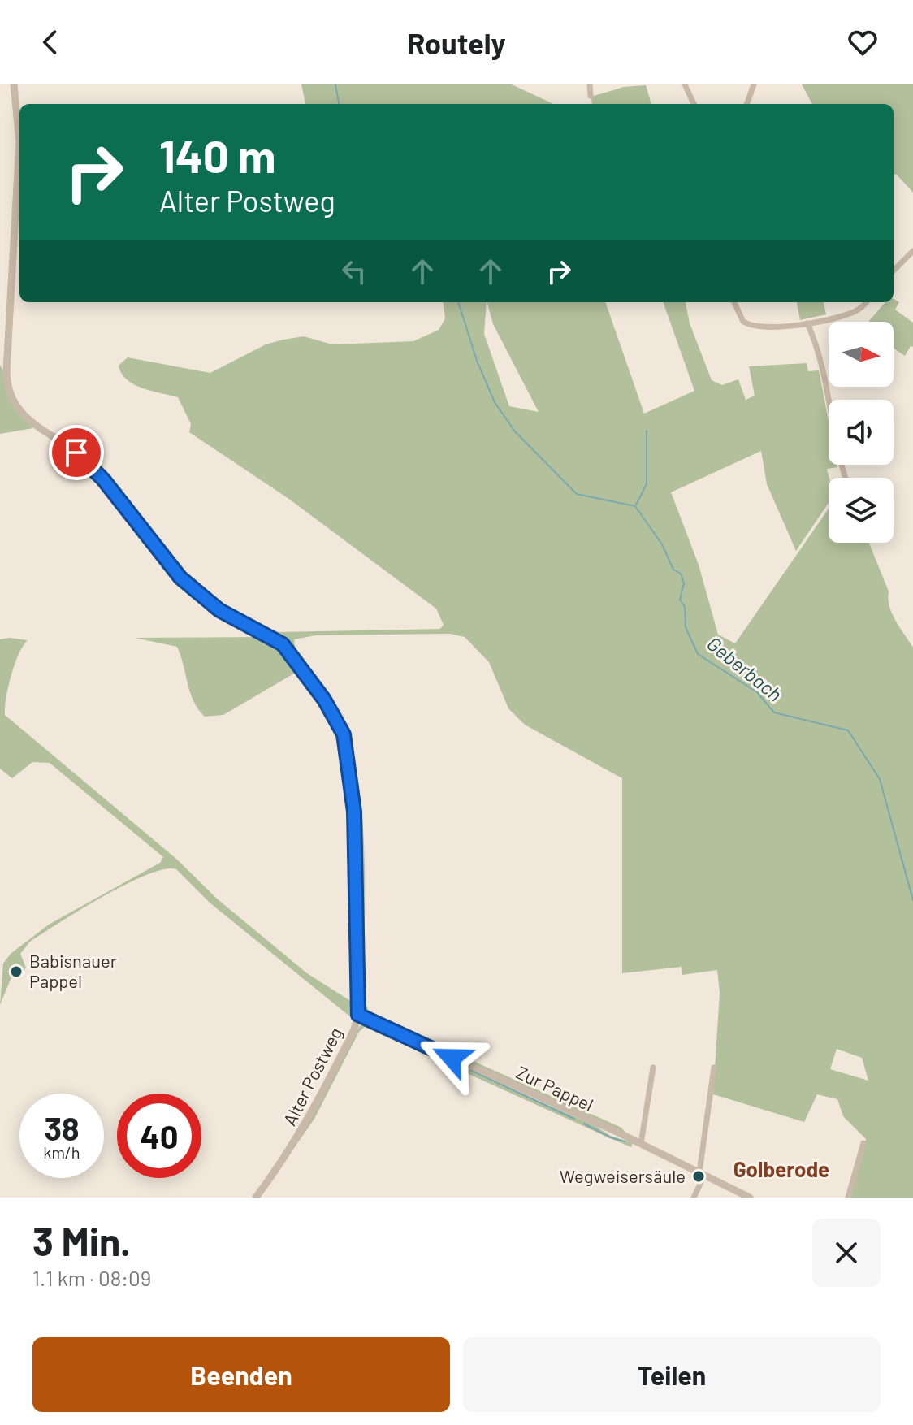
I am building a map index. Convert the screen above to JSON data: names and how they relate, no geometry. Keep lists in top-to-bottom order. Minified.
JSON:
{"streets":{"street":["Alter Postweg","Zur Pappel"]},"crossings":[["Alter Postweg","Zur Pappel"]],"districts":["Golberode"],"water":["Geberbach"],"places":["Babisnauer Pappel","Wegweisersäule"],"north":"right","page":{"header":"Routely","turn":["140 m","Alter Postweg"],"speed":"38 km/h","limit":"40","heading":["3 Min.","1.1 km · 08:09"],"buttons":["Beenden","Teilen"]}}
